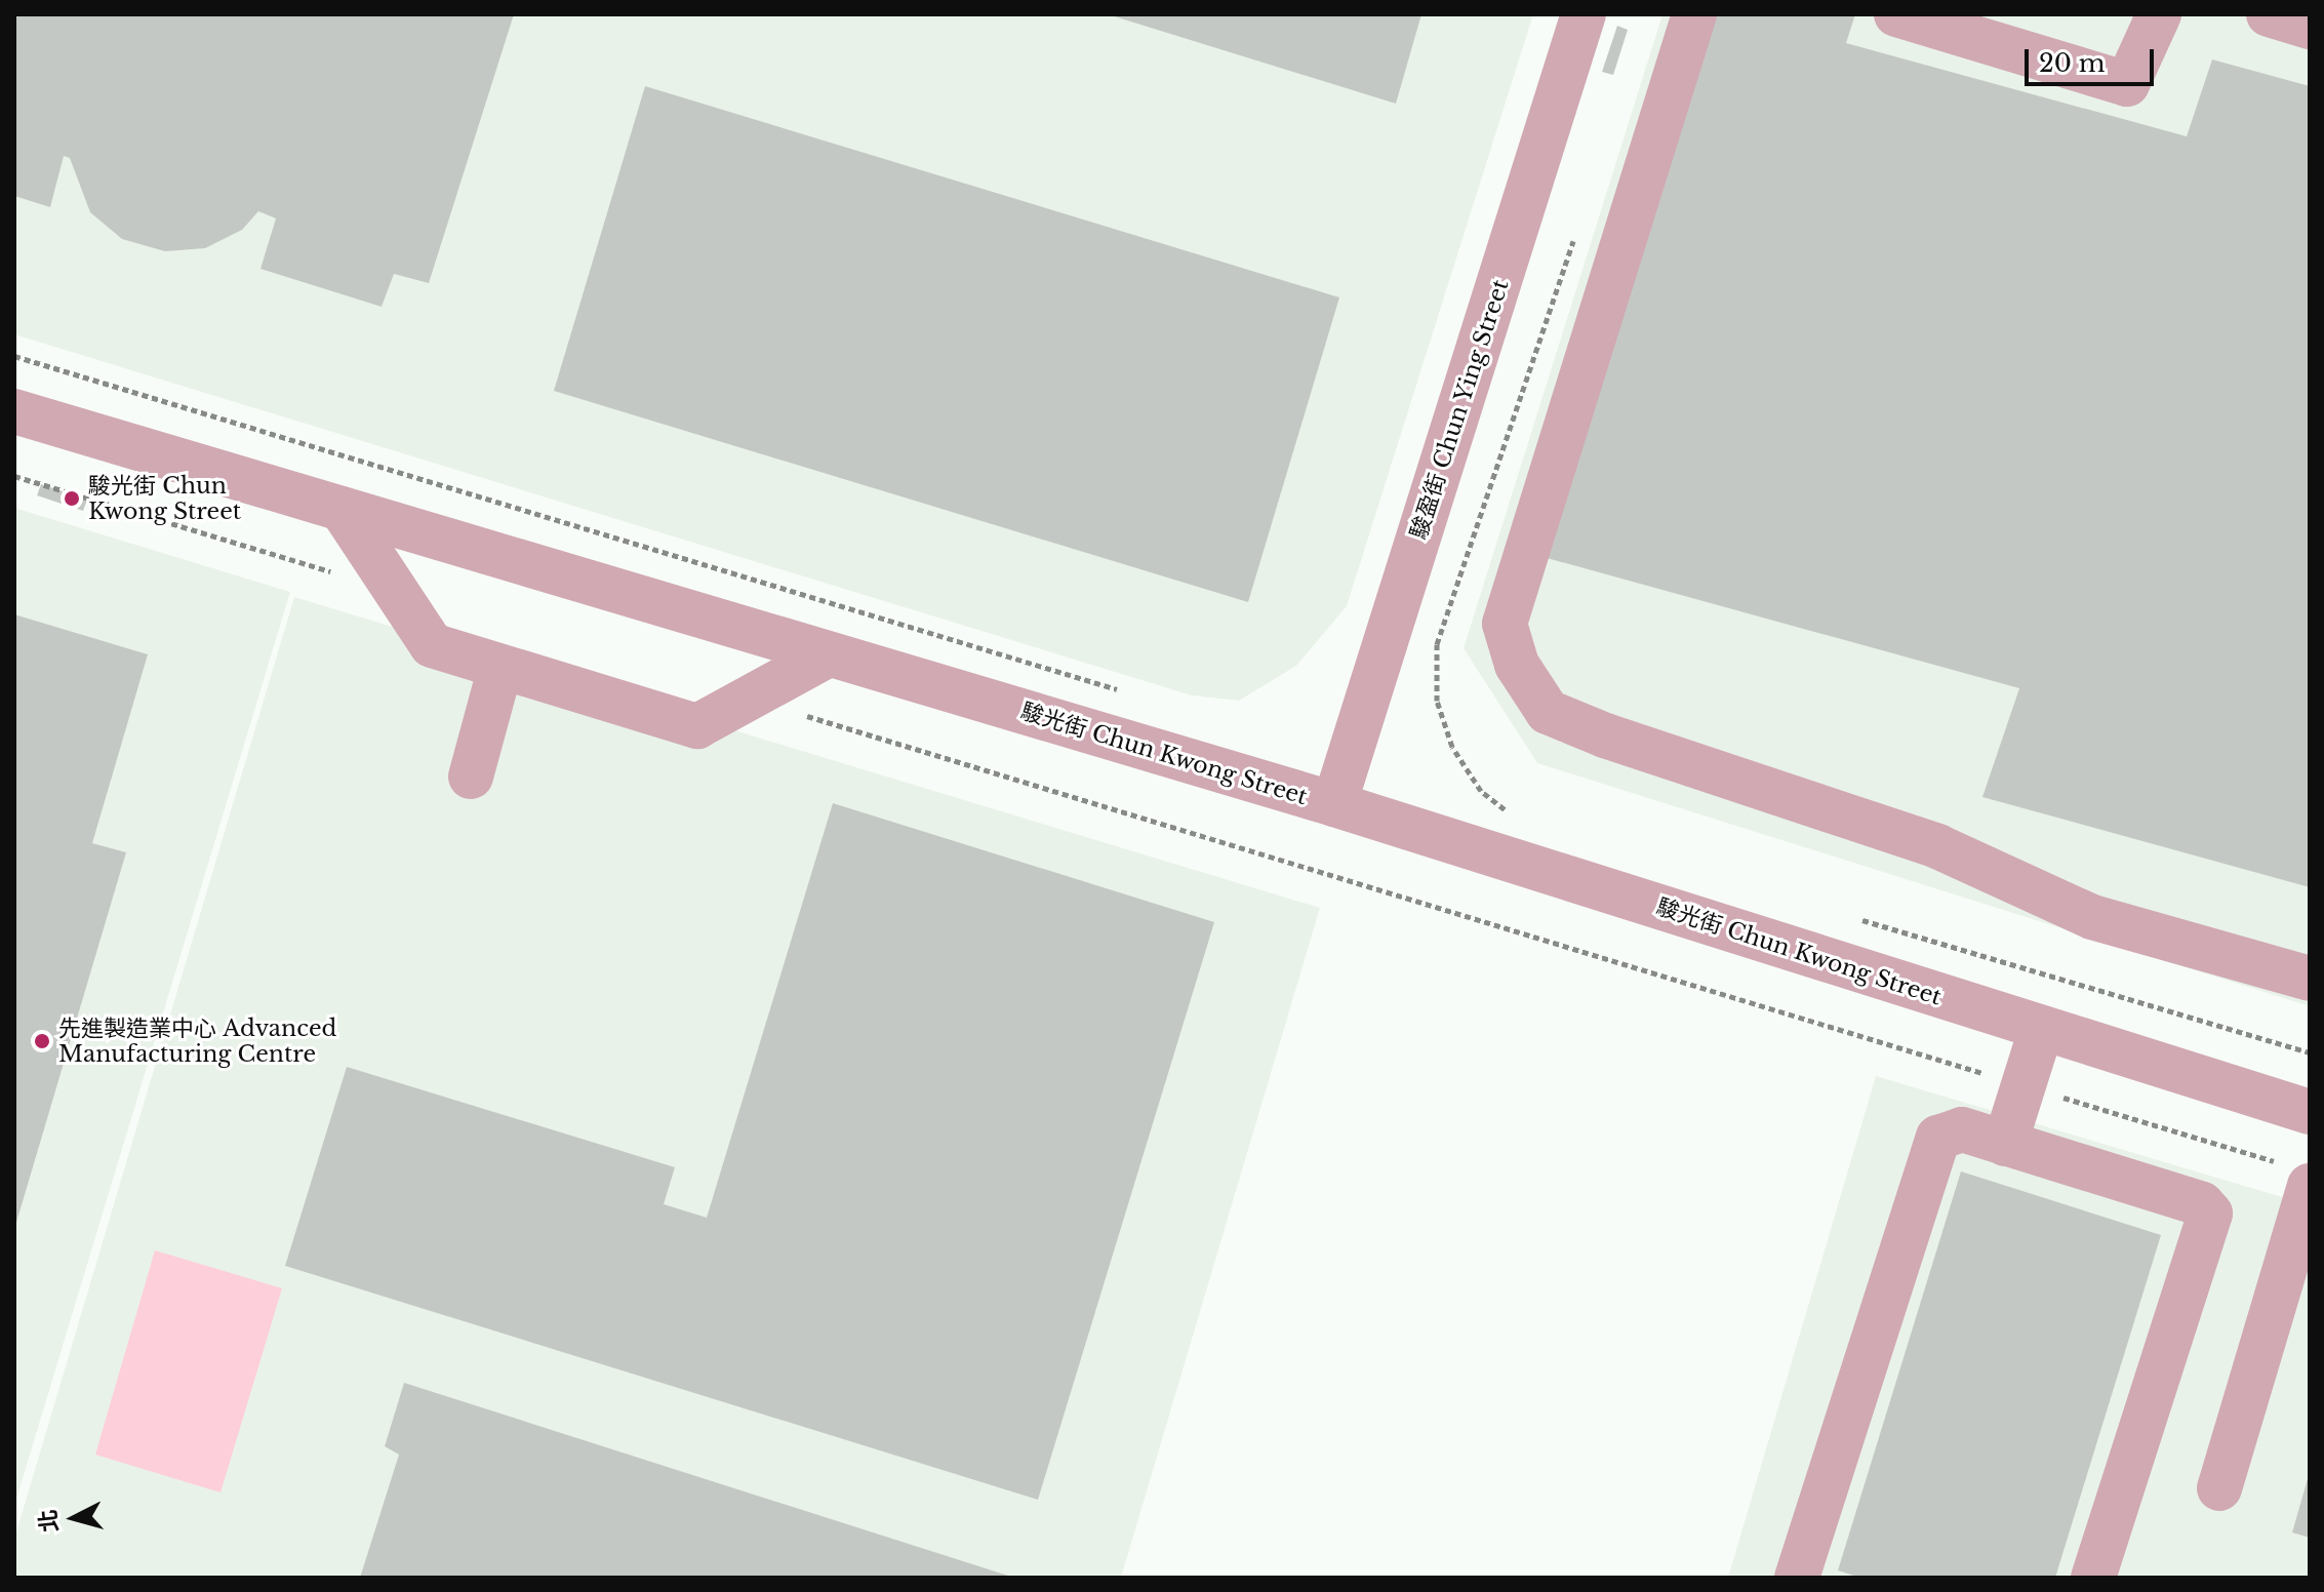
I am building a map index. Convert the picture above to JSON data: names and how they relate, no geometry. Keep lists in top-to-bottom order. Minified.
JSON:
{"streets":{"street":["駿盈街 Chun Ying Street","駿光街 Chun Kwong Street"]},"crossings":[["駿盈街 Chun Ying Street","駿光街 Chun Kwong Street"]],"places":["駿光街 Chun Kwong Street","先進製造業中心 Advanced Manufacturing Centre"],"scale_bar":"20 m","north":"left"}
